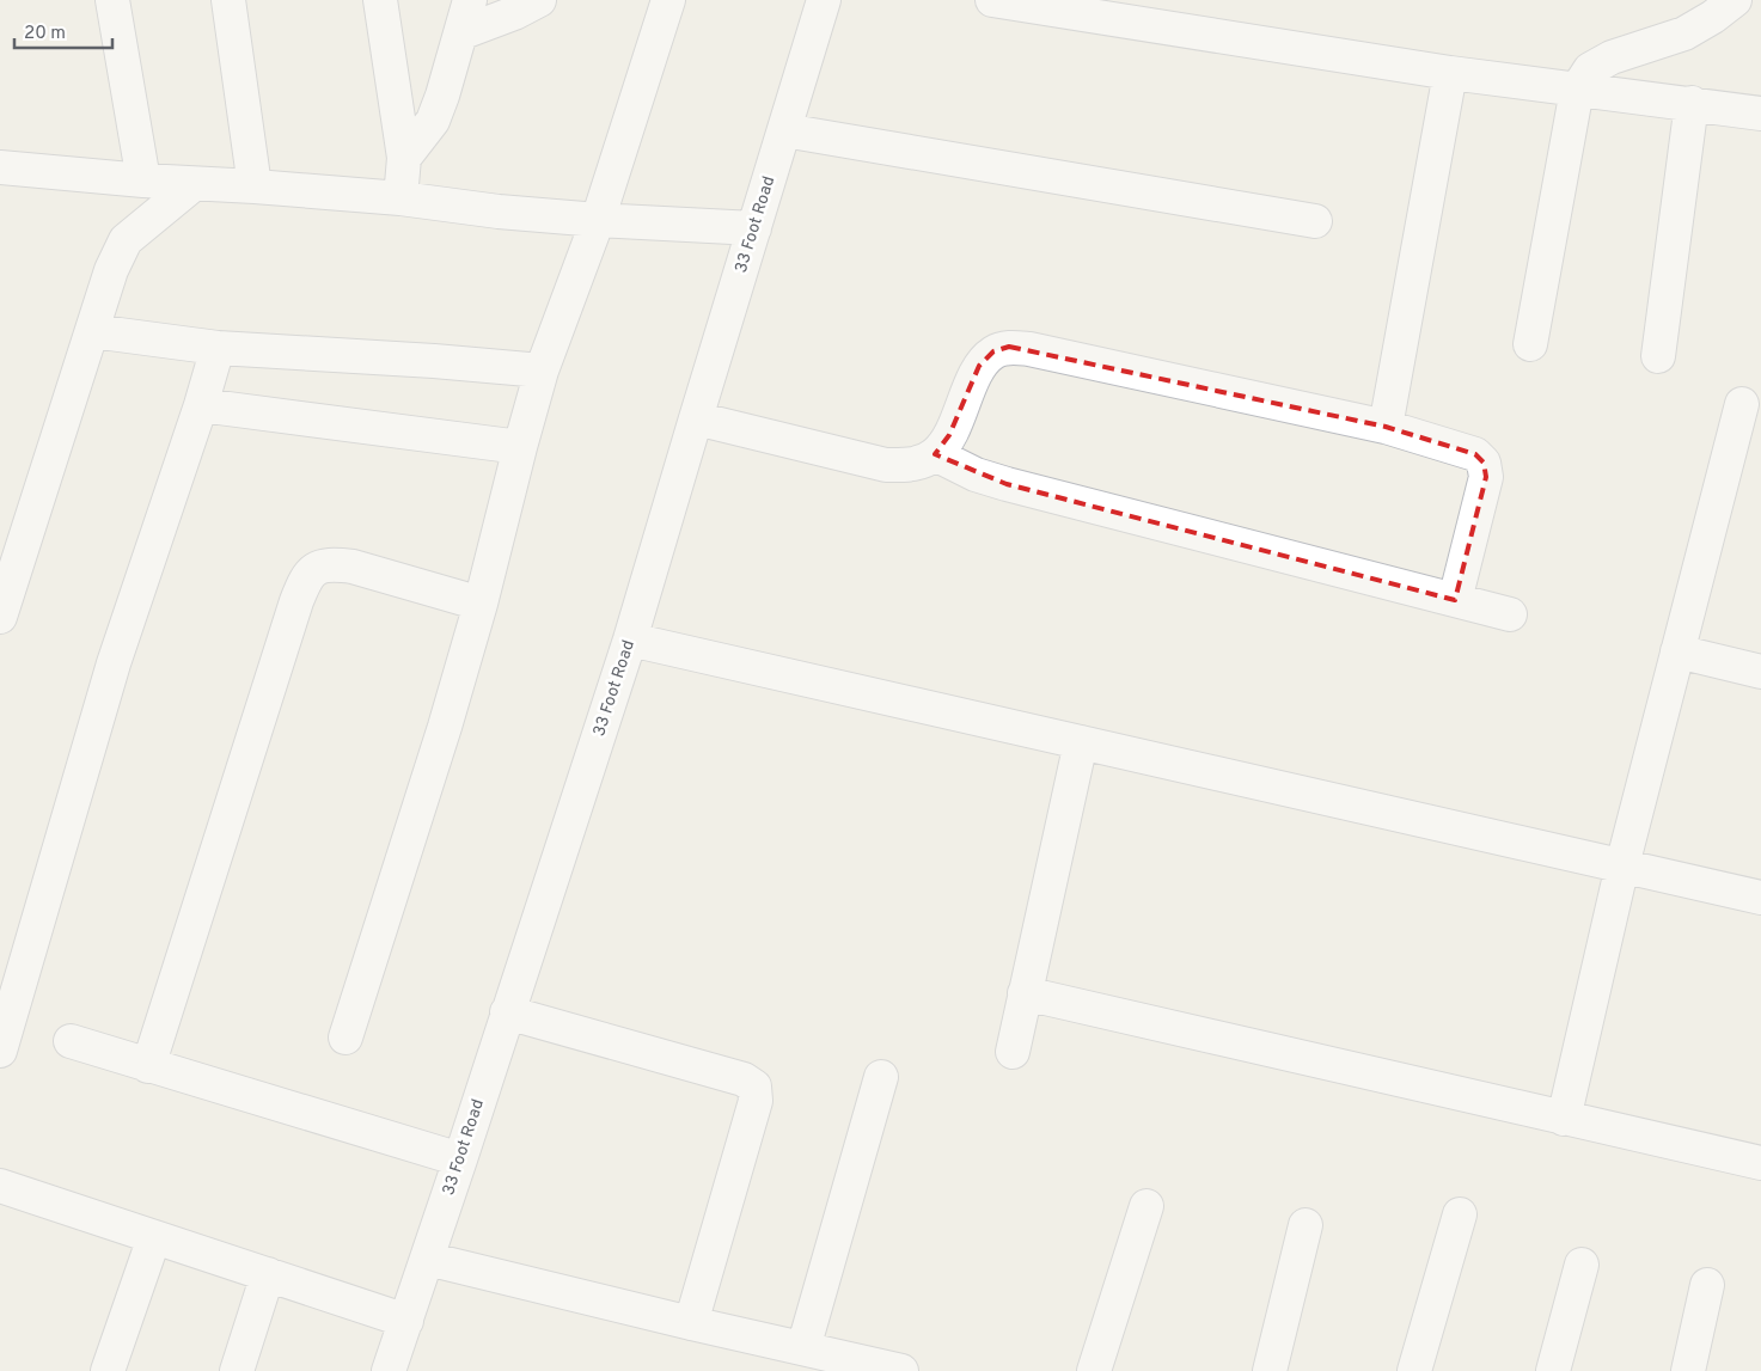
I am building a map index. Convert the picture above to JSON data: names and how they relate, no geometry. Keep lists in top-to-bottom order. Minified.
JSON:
{"streets":{"street":["33 Foot Road"]},"scale_bar":"20 m"}
